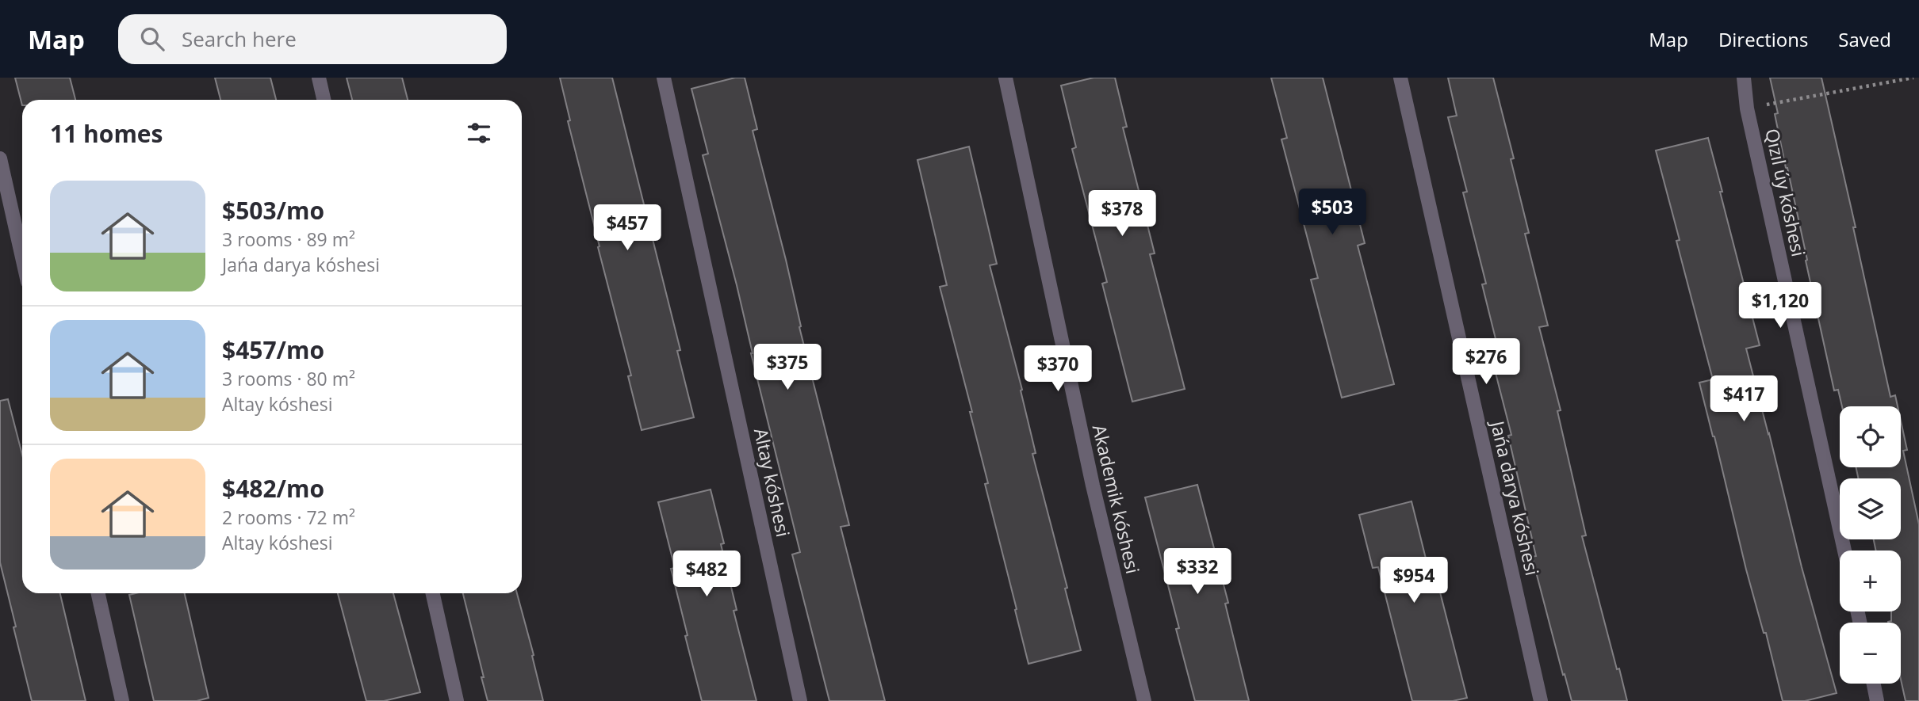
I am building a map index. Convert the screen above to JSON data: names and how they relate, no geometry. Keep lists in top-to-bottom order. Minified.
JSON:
{"streets":{"street":["Qızıl úy kóshesi","Altay kóshesi","Jańa darya kóshesi","Akademik kóshesi"]},"page":{"header":"Map","search":"Search here","nav":["Map","Directions","Saved"],"heading":"11 homes","list":[{"name":"$503/mo","note":"3 rooms · 89 m² · Jańa darya kóshesi"},{"name":"$457/mo","note":"3 rooms · 80 m² · Altay kóshesi"},{"name":"$482/mo","note":"2 rooms · 72 m² · Altay kóshesi"}],"price":["$503","$378","$457","$1,120","$276","$375","$370","$417","$332","$482","$954"],"map_buttons":["+","−"]}}
